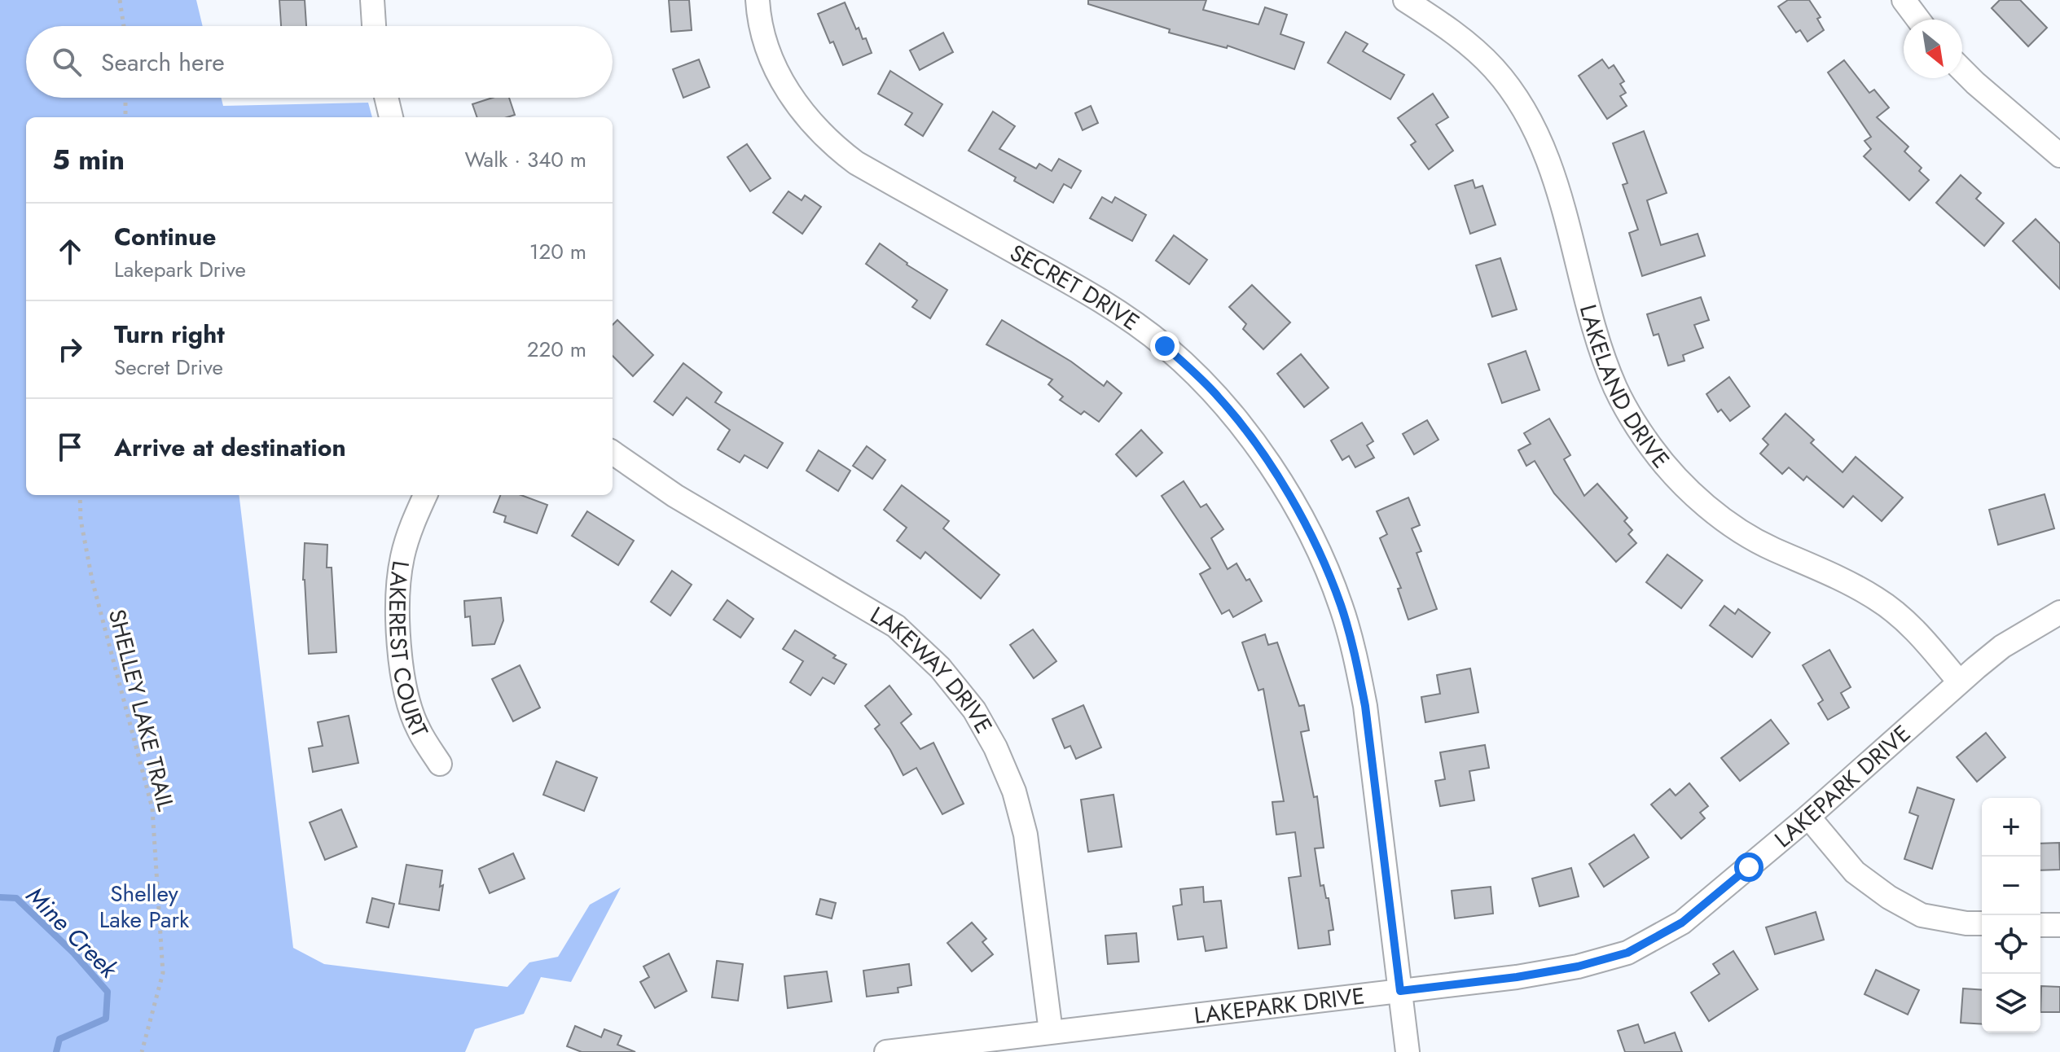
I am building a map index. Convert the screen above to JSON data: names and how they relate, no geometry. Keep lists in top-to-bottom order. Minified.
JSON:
{"streets":{"street":["SECRET DRIVE","LAKELAND DRIVE","LAKEREST COURT","LAKEWAY DRIVE","LAKEPARK DRIVE"],"path":["SHELLEY LAKE TRAIL"]},"crossings":[["SECRET DRIVE","LAKEPARK DRIVE"],["LAKELAND DRIVE","LAKEPARK DRIVE"],["LAKEWAY DRIVE","LAKEPARK DRIVE"]],"water":["Mine Creek"],"parks":["Shelley Lake Park"],"north":"bottom right","page":{"search":"Search here","heading":["5 min","Walk · 340 m"],"list":[["Continue","Lakepark Drive","120 m"],["Turn right","Secret Drive","220 m"],"Arrive at destination"],"map_buttons":["+","−"]}}
